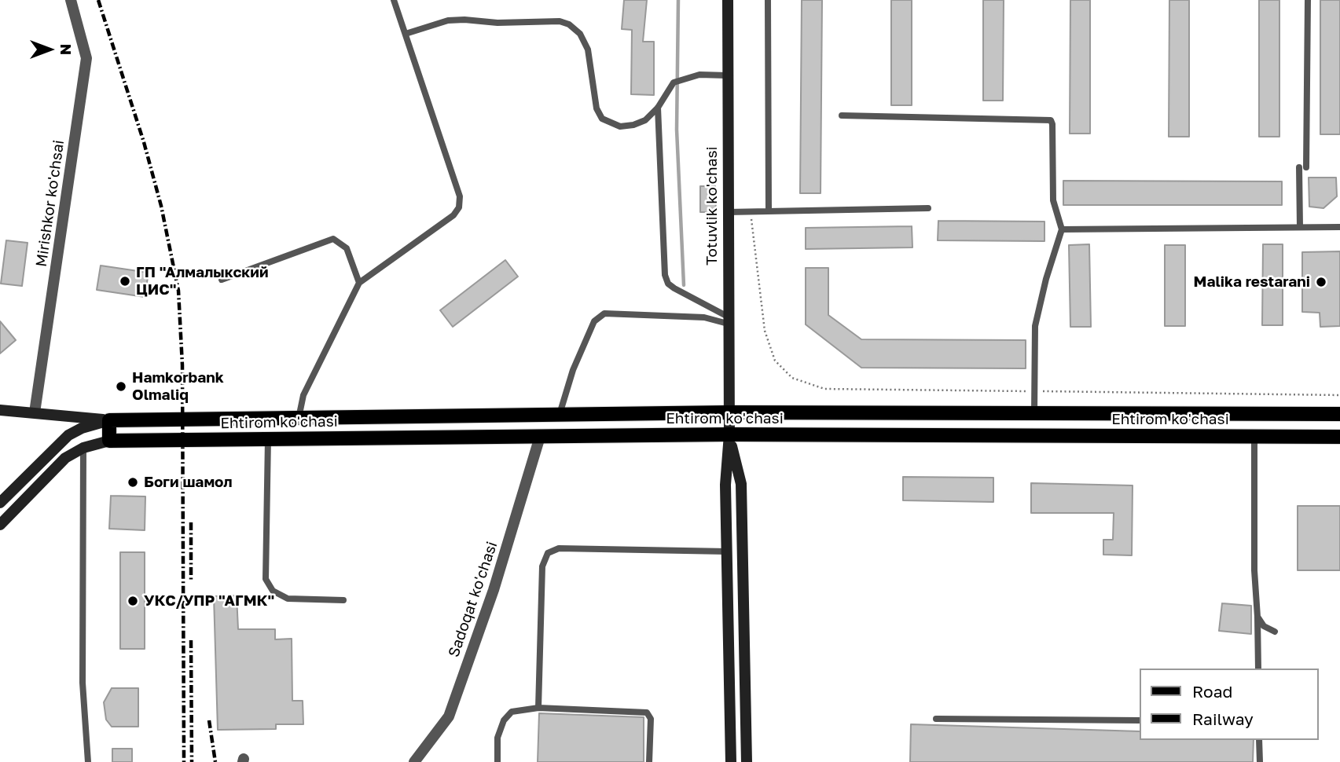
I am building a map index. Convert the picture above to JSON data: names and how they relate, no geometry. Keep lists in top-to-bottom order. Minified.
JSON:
{"streets":{"main road":["Totuvlik ko'chasi","Ehtirom ko'chasi"],"street":["Mirishkor ko'chsai","Sadoqat ko'chasi"]},"crossings":[["Totuvlik ko'chasi","Ehtirom ko'chasi"],["Ehtirom ko'chasi","Sadoqat ko'chasi"]],"places":["ГП \"Алмалыкский ЦИС\"","Malika restarani","Hamkorbank Olmaliq","Боги шамол","УКС/УПР \"АГМК\""],"legend":["Road","Railway"],"north":"right"}
